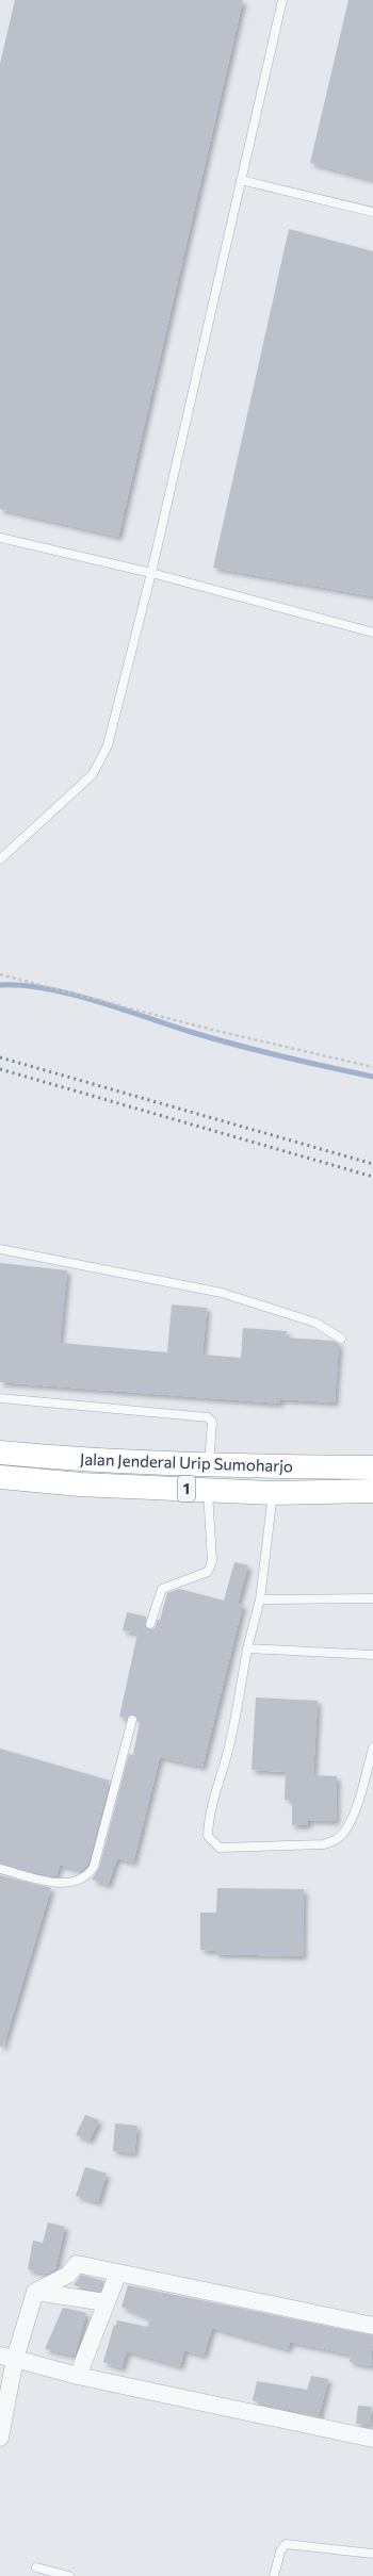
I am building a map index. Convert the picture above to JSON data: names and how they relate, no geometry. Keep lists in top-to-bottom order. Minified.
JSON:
{"streets":{"highway":["Jalan Jenderal Urip Sumoharjo","1"]}}
